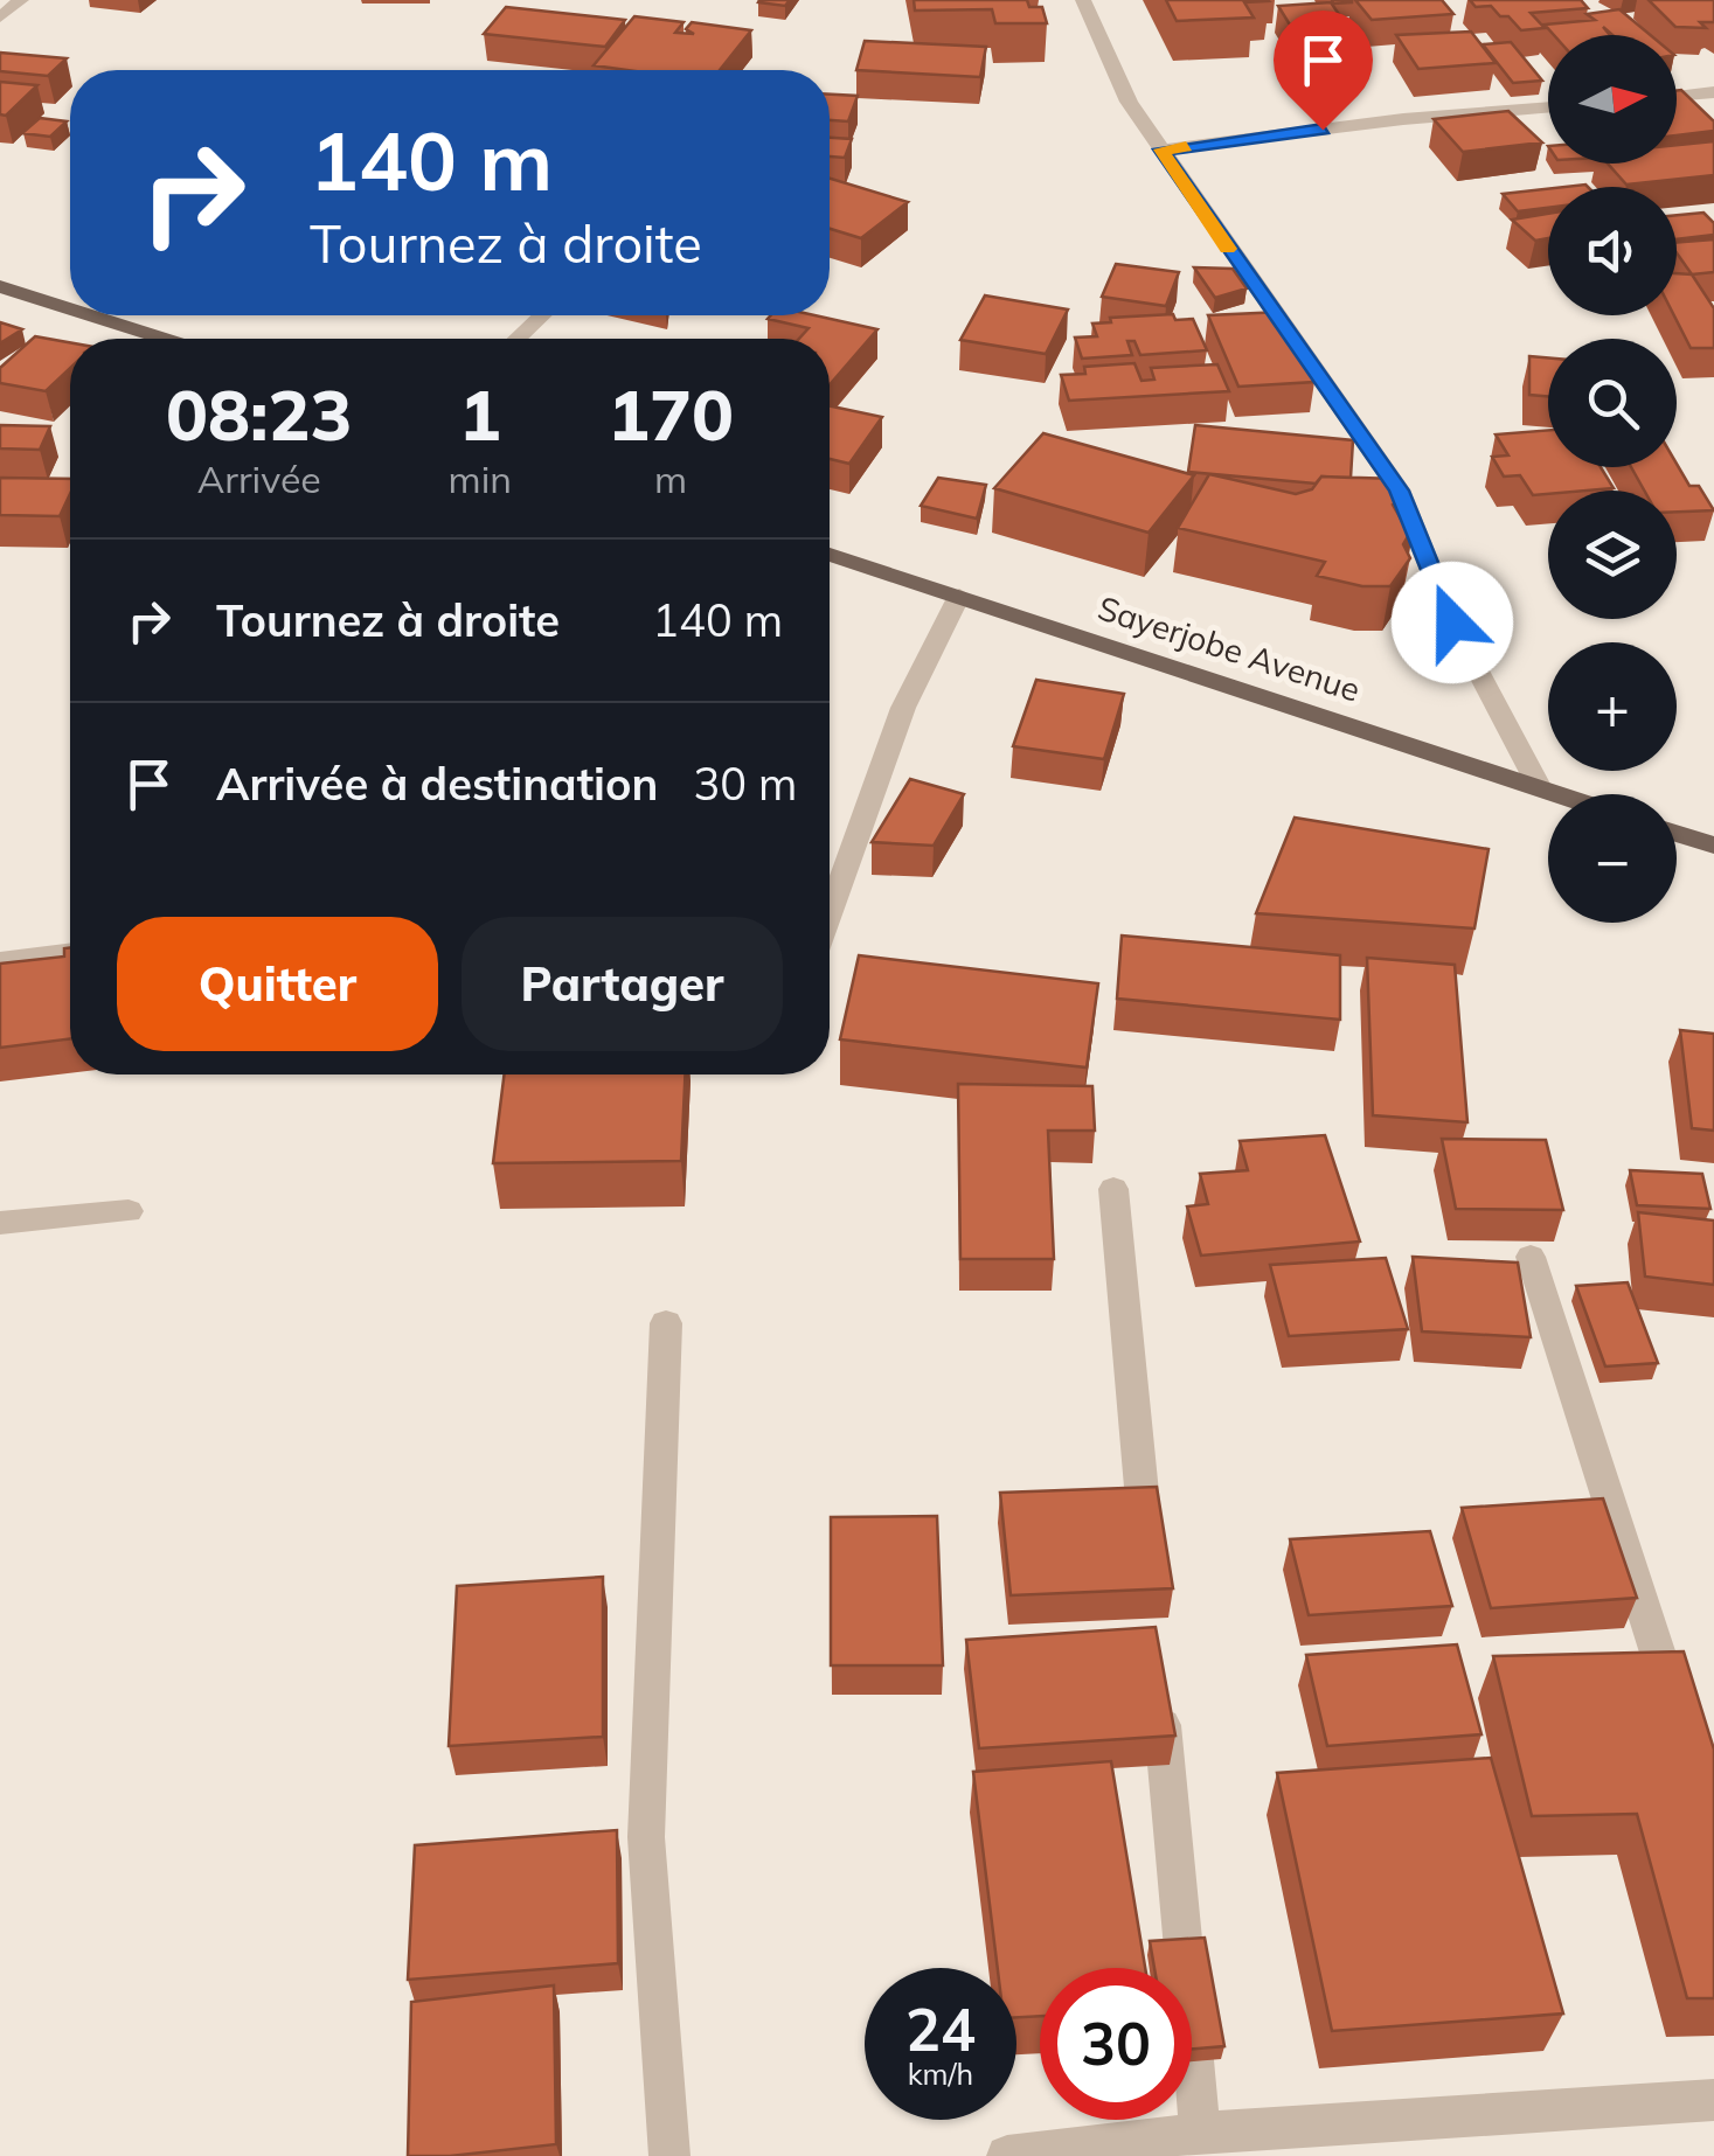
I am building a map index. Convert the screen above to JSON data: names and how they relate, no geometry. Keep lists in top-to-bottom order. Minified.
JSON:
{"streets":{"main road":["Sayerjobe Avenue"]},"north":"right","page":{"map_buttons":["+","−"],"turn":["140 m","Tournez à droite"],"eta":["08:23","Arrivée","1","min","170","m"],"list":[{"name":"Tournez à droite","value":"140 m"},{"name":"Arrivée à destination","value":"30 m"}],"buttons":["Quitter","Partager"],"speed":"24 km/h","limit":"30"}}
